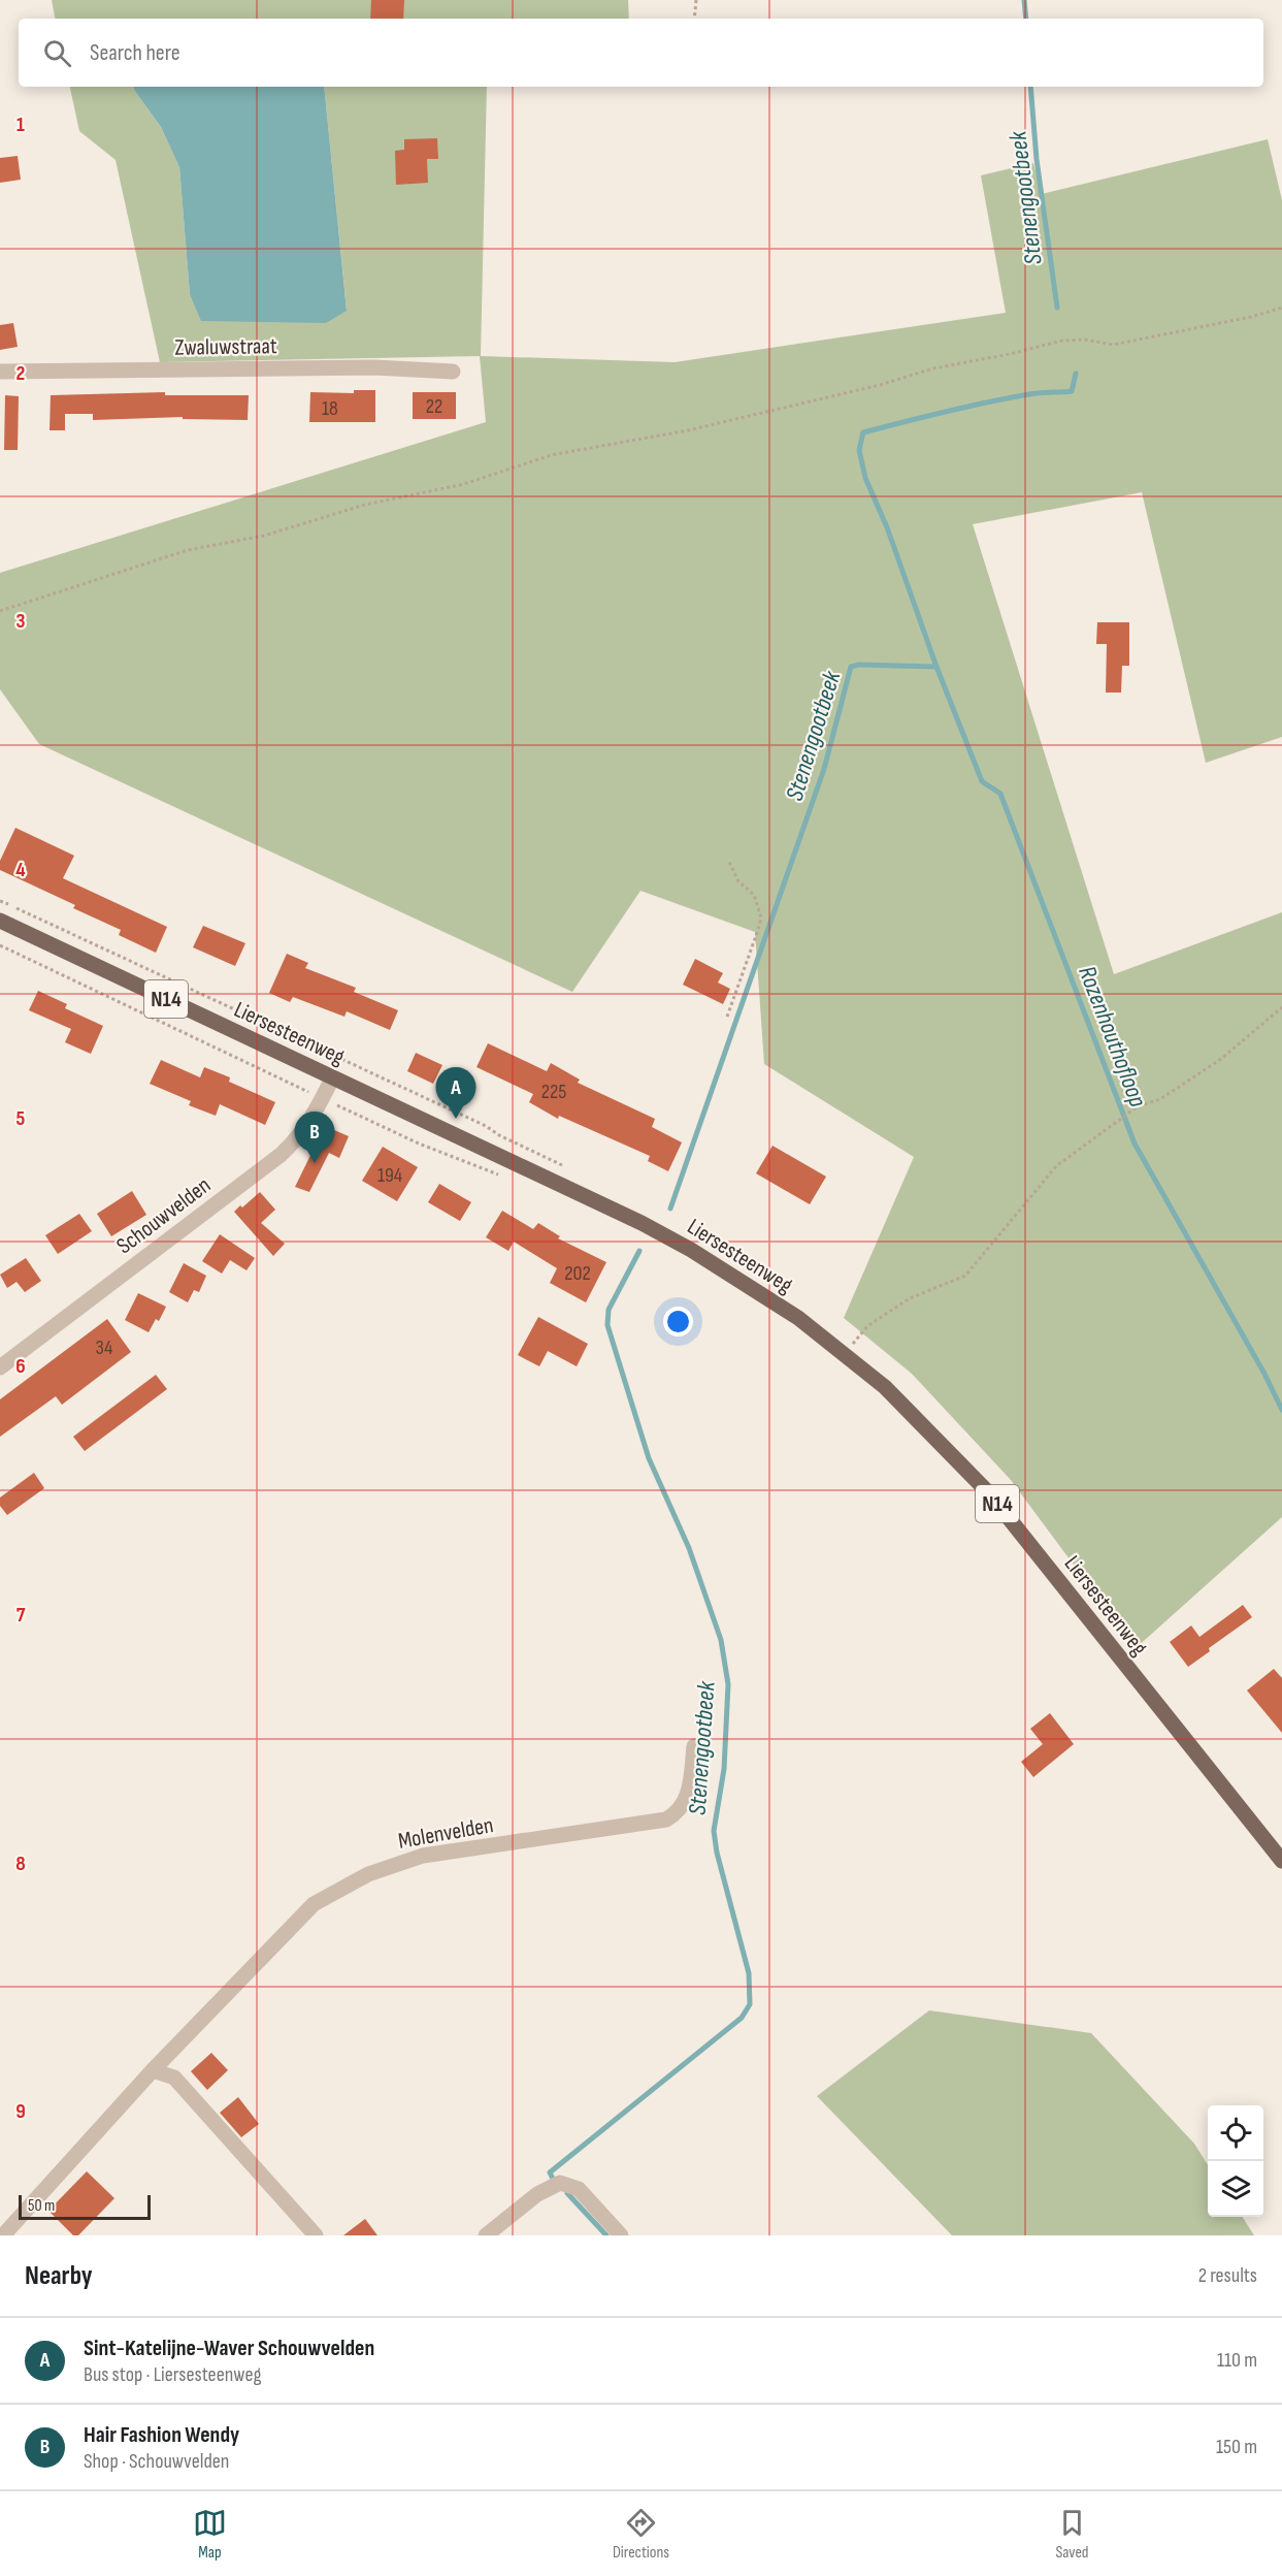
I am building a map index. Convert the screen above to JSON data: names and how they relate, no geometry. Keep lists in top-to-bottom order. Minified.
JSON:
{"streets":{"main road":["N14","Liersesteenweg"],"street":["Zwaluwstraat","Schouwvelden","Molenvelden"]},"crossings":[["Liersesteenweg","Schouwvelden"]],"water":["Stenengootbeek","Rozenhouthofloop"],"house_numbers":["22","18","225","194","202","34"],"scale_bar":"50 m","page":{"search":"Search here","pins":["A","B"],"scale":"50 m","heading":["Nearby","2 results"],"list":[{"mark":"A","name":"Sint-Katelijne-Waver Schouwvelden","note":"Bus stop · Liersesteenweg","value":"110 m"},{"mark":"B","name":"Hair Fashion Wendy","note":"Shop · Schouwvelden","value":"150 m"}],"nav":["Map","Directions","Saved"]},"grid":{"rows":["1","2","3","4","5","6","7","8","9"]}}
